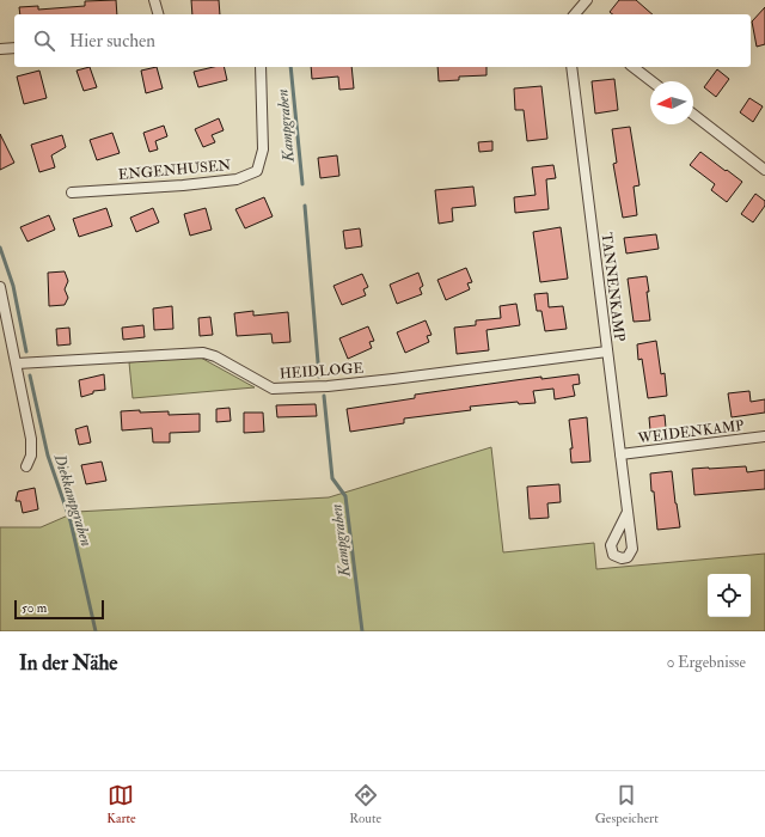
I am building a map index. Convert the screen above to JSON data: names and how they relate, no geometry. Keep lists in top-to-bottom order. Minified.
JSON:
{"streets":{"street":["ENGENHUSEN","TANNENKAMP","HEIDLOGE","WEIDENKAMP"]},"crossings":[["TANNENKAMP","HEIDLOGE"],["TANNENKAMP","WEIDENKAMP"]],"water":["Kampgraben","Diekkampgraben"],"scale_bar":"50 m","north":"left","page":{"search":"Hier suchen","scale":"50 m","heading":["In der Nähe","0 Ergebnisse"],"nav":["Karte","Route","Gespeichert"]}}
